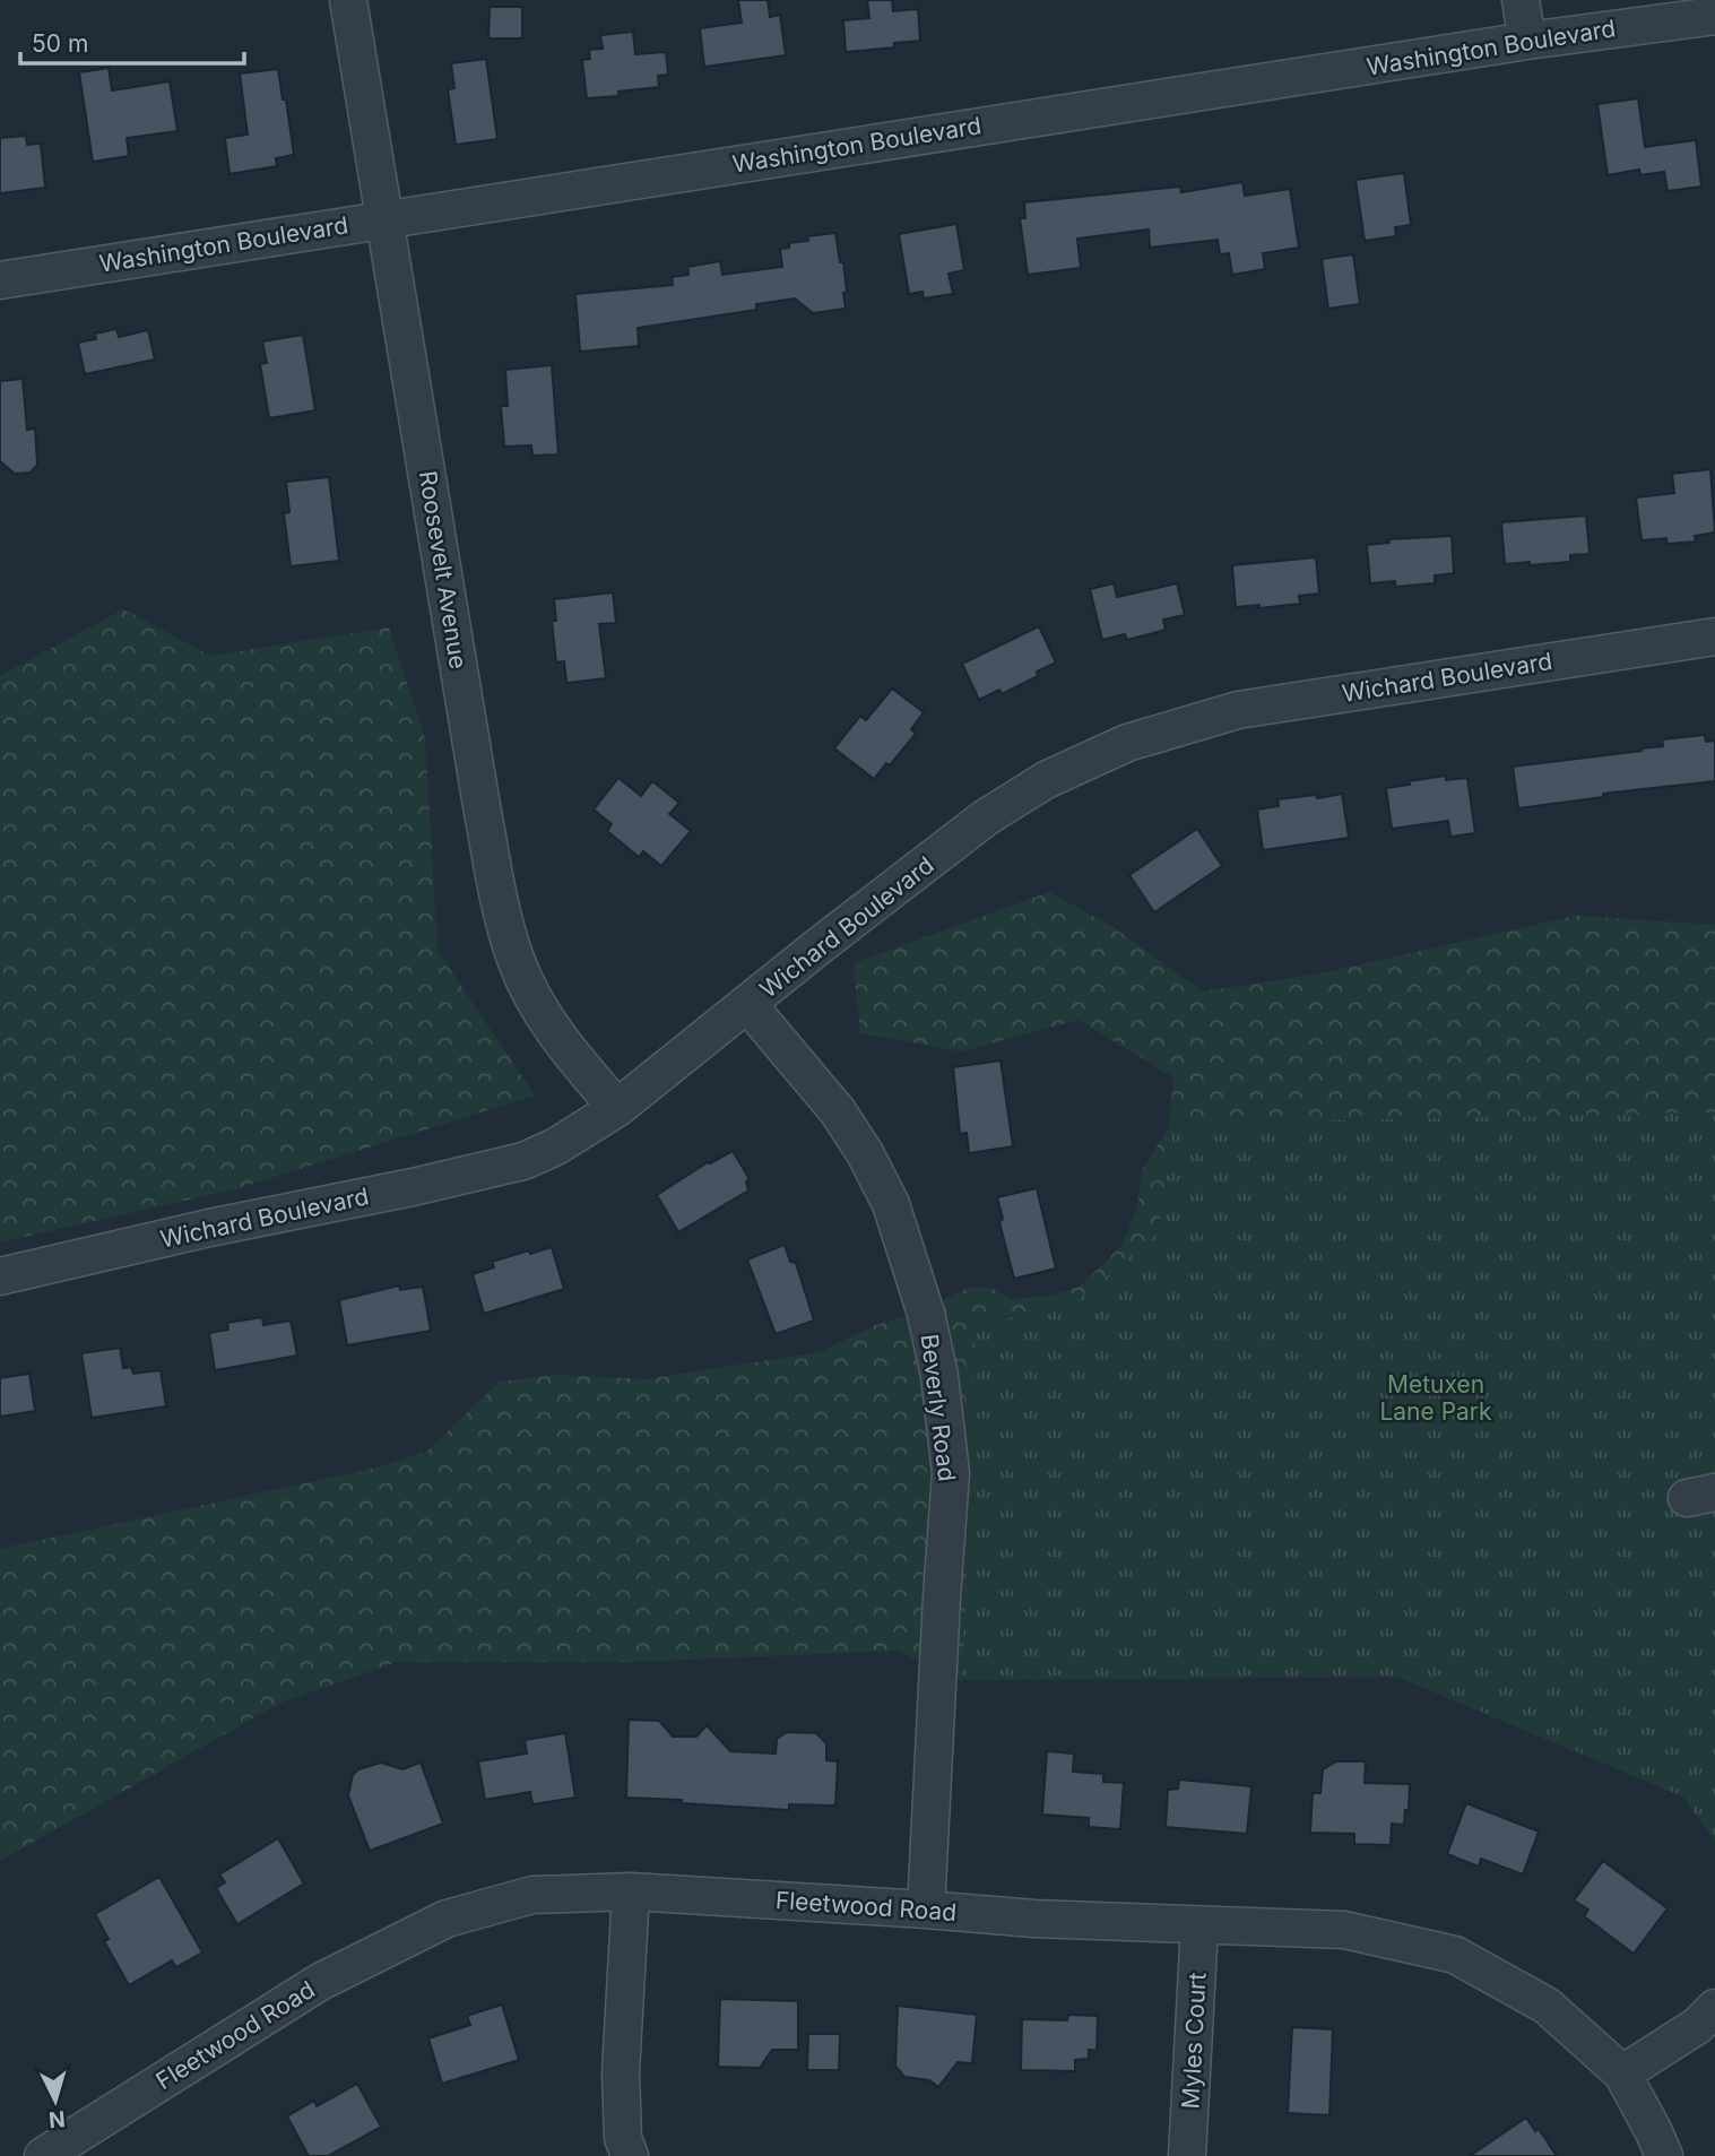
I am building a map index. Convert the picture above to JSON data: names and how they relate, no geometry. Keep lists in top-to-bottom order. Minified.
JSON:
{"streets":{"street":["Washington Boulevard","Roosevelt Avenue","Wichard Boulevard","Beverly Road","Fleetwood Road","Myles Court"]},"crossings":[["Washington Boulevard","Roosevelt Avenue"],["Roosevelt Avenue","Wichard Boulevard"],["Wichard Boulevard","Beverly Road"],["Beverly Road","Fleetwood Road"],["Fleetwood Road","Myles Court"]],"parks":["Metuxen Lane Park"],"scale_bar":"50 m","north":"bottom"}
